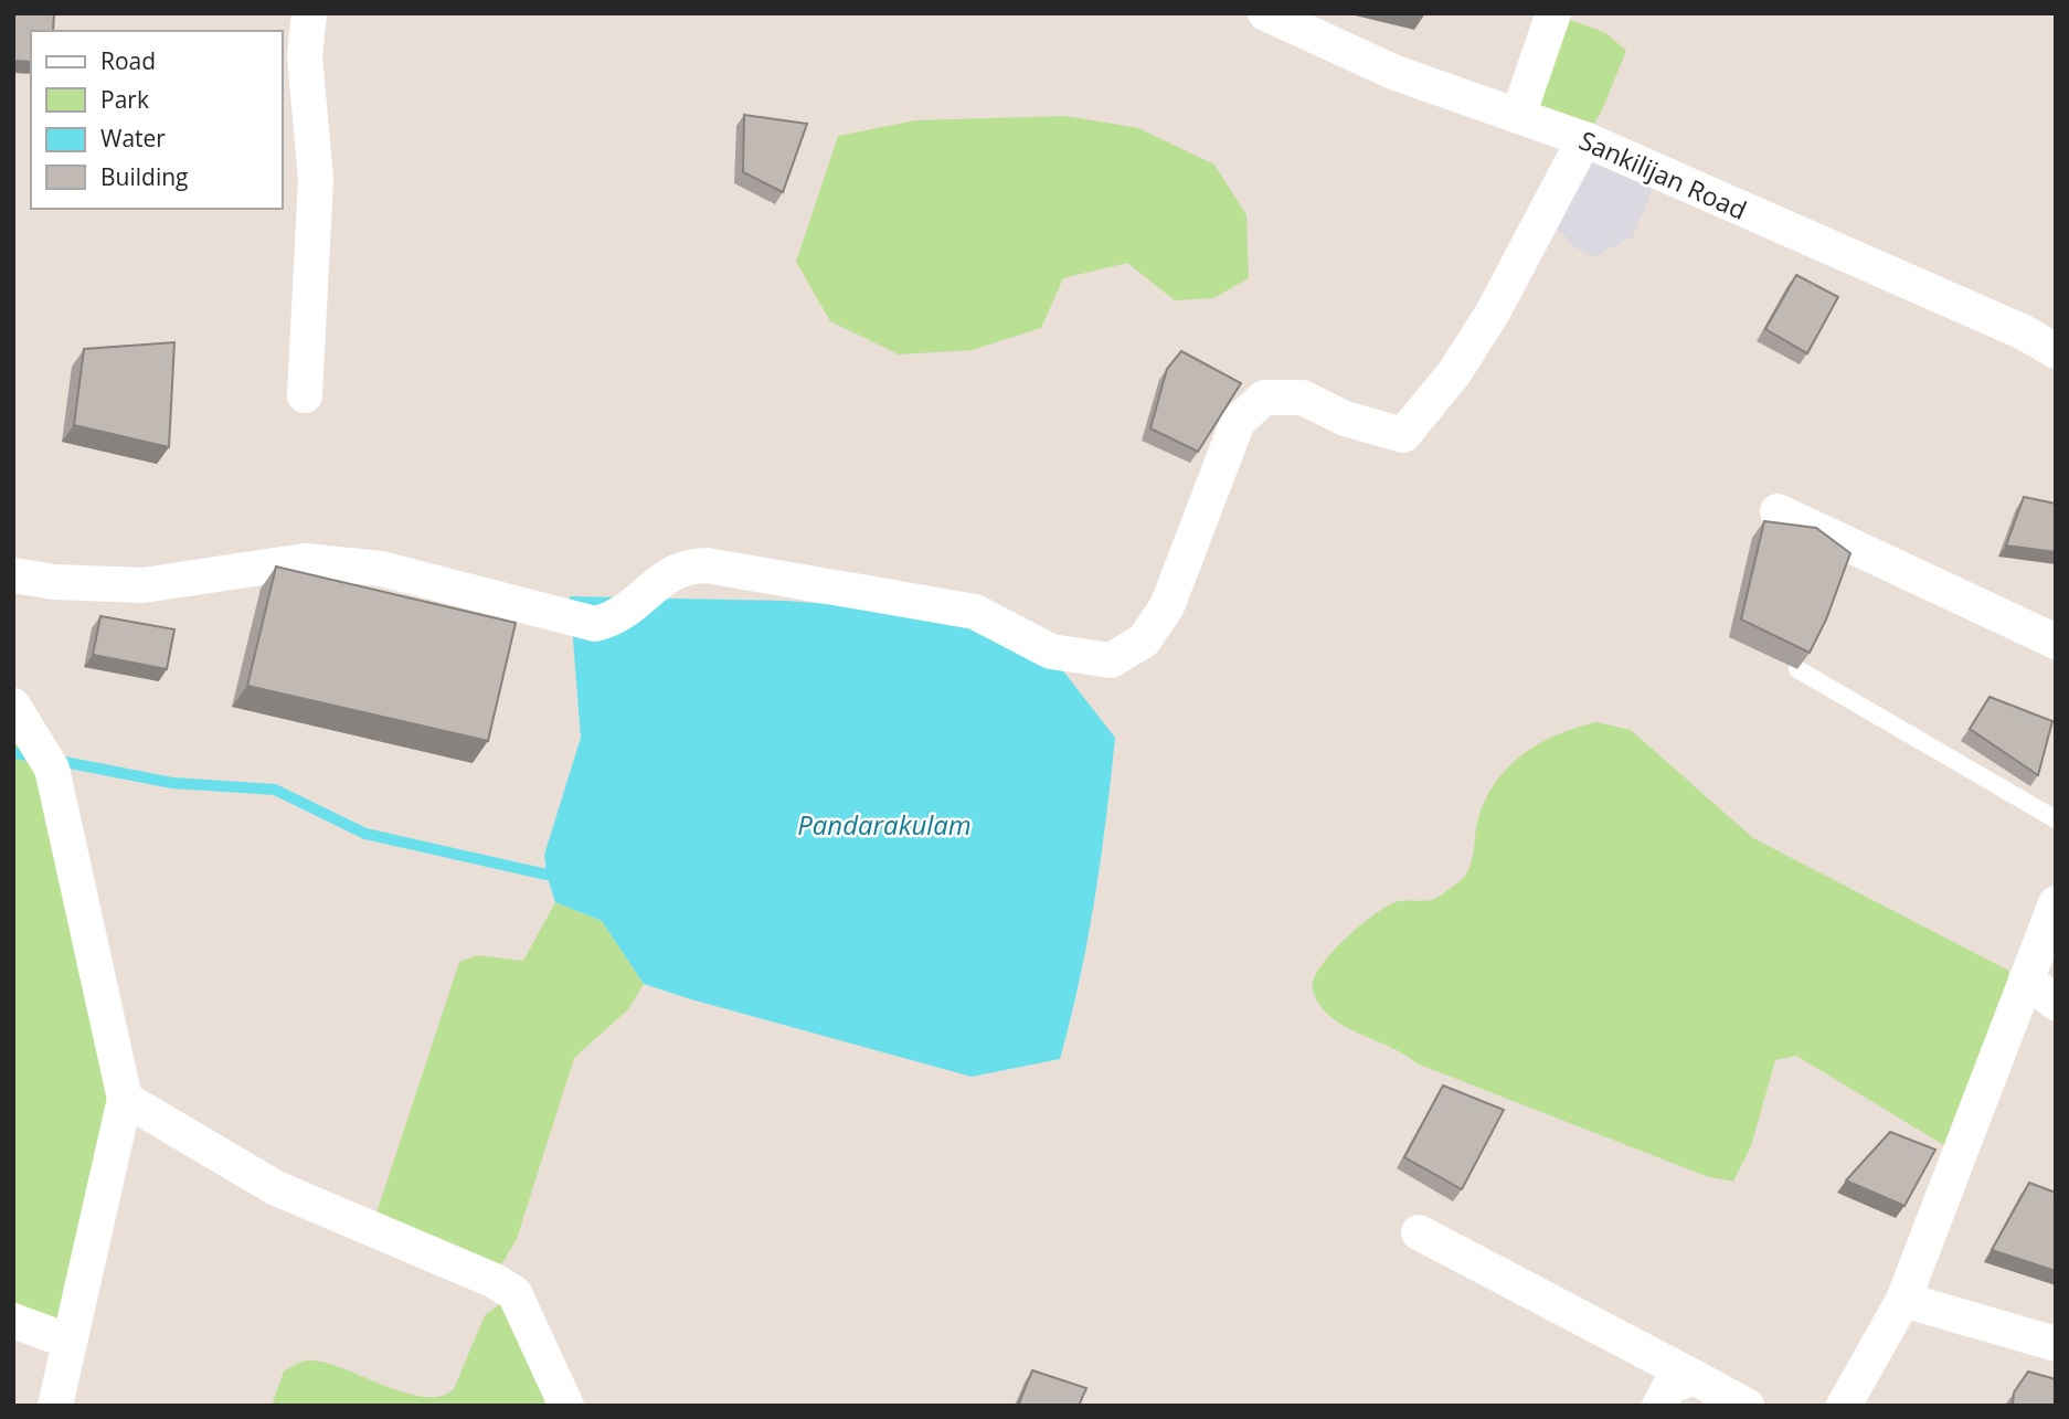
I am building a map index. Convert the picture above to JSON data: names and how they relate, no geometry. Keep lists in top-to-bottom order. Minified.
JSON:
{"streets":{"street":["Sankilijan Road"]},"water":["Pandarakulam"],"legend":["Road","Park","Water","Building"]}
